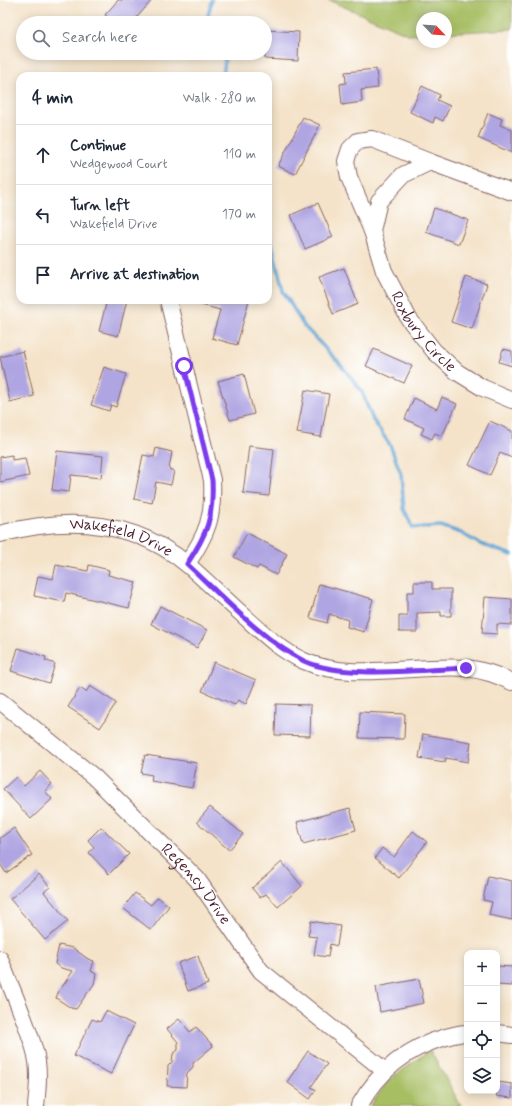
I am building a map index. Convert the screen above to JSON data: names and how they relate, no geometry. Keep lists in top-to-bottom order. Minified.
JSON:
{"streets":{"street":["Roxbury Circle","Wakefield Drive","Regency Drive"]},"north":"bottom right","page":{"search":"Search here","heading":["4 min","Walk · 280 m"],"list":[["Continue","Wedgewood Court","110 m"],["Turn left","Wakefield Drive","170 m"],"Arrive at destination"],"map_buttons":["+","−"]}}
